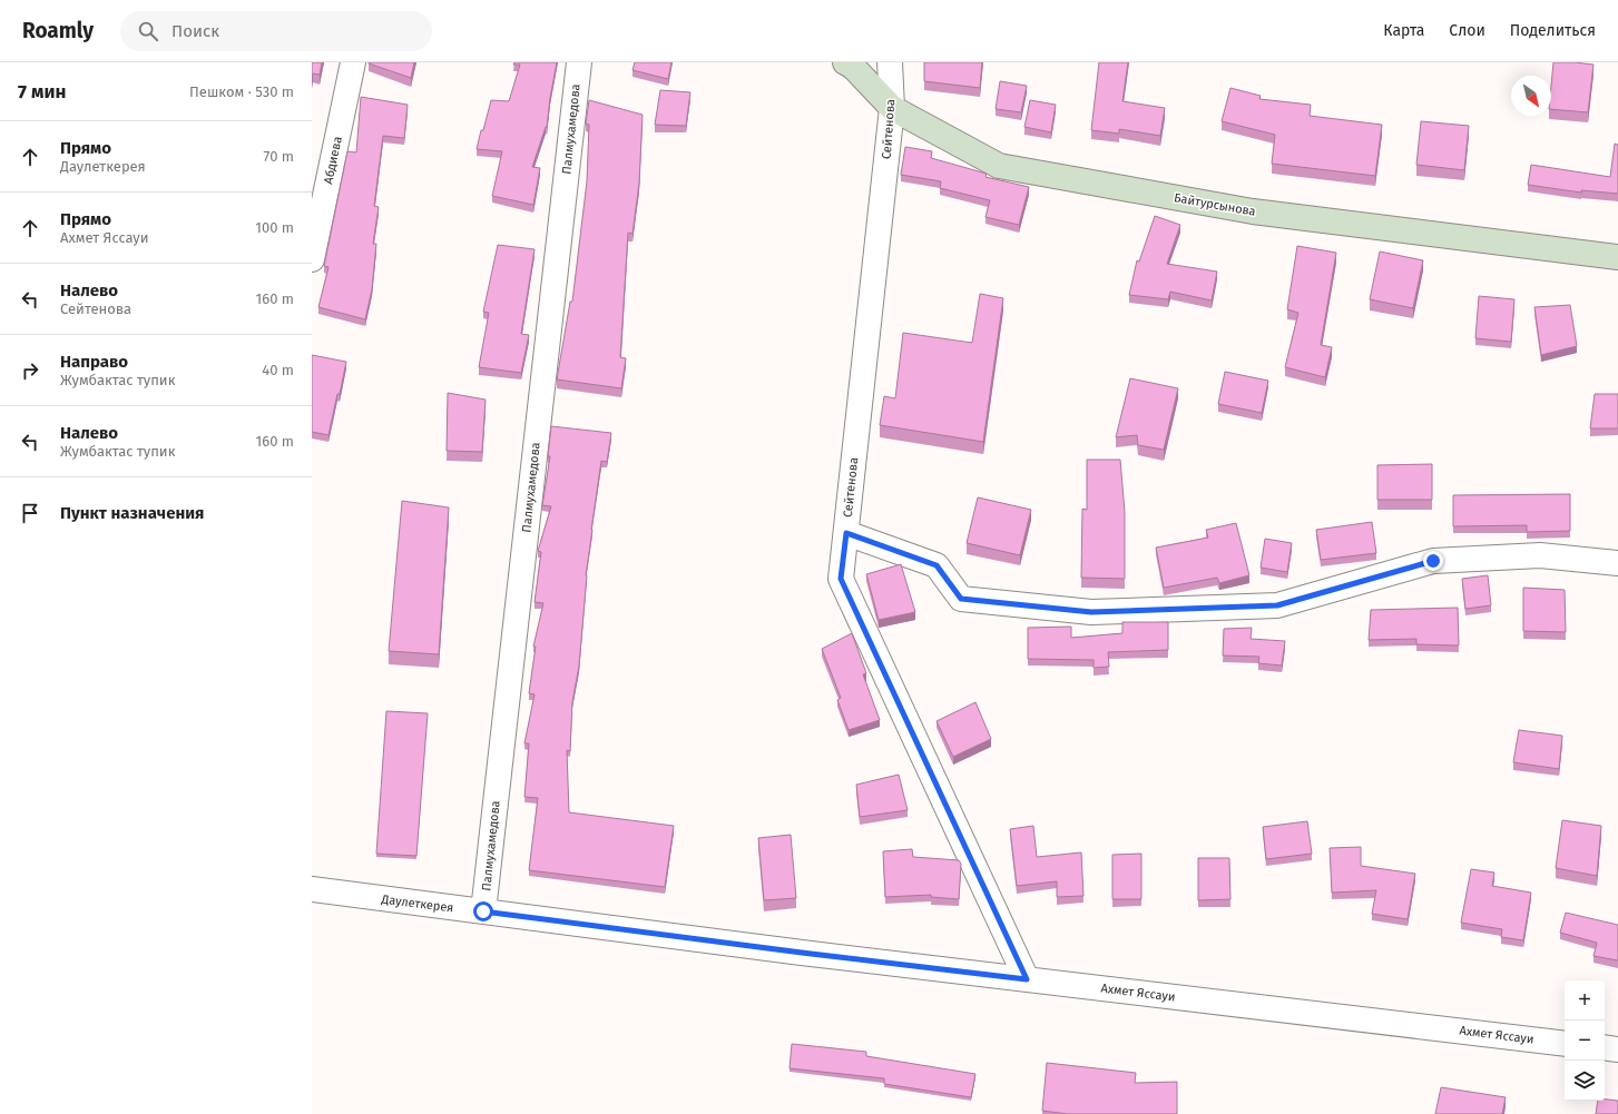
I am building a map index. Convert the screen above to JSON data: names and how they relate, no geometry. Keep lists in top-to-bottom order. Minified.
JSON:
{"streets":{"main road":["Байтурсынова"],"street":["Палмухамедова","Сейтенова","Абдиева","Даулеткерея","Ахмет Яссауи"]},"crossings":[["Палмухамедова","Даулеткерея"],["Сейтенова","Байтурсынова"],["Сейтенова","Ахмет Яссауи"],["Даулеткерея","Ахмет Яссауи"]],"north":"bottom right","page":{"header":"Roamly","search":"Поиск","nav":["Карта","Слои","Поделиться"],"heading":["7 мин","Пешком · 530 m"],"list":[["Прямо","Даулеткерея","70 m"],["Прямо","Ахмет Яссауи","100 m"],["Налево","Сейтенова","160 m"],["Направо","Жумбактас тупик","40 m"],["Налево","Жумбактас тупик","160 m"],"Пункт назначения"],"map_buttons":["+","−"]}}
